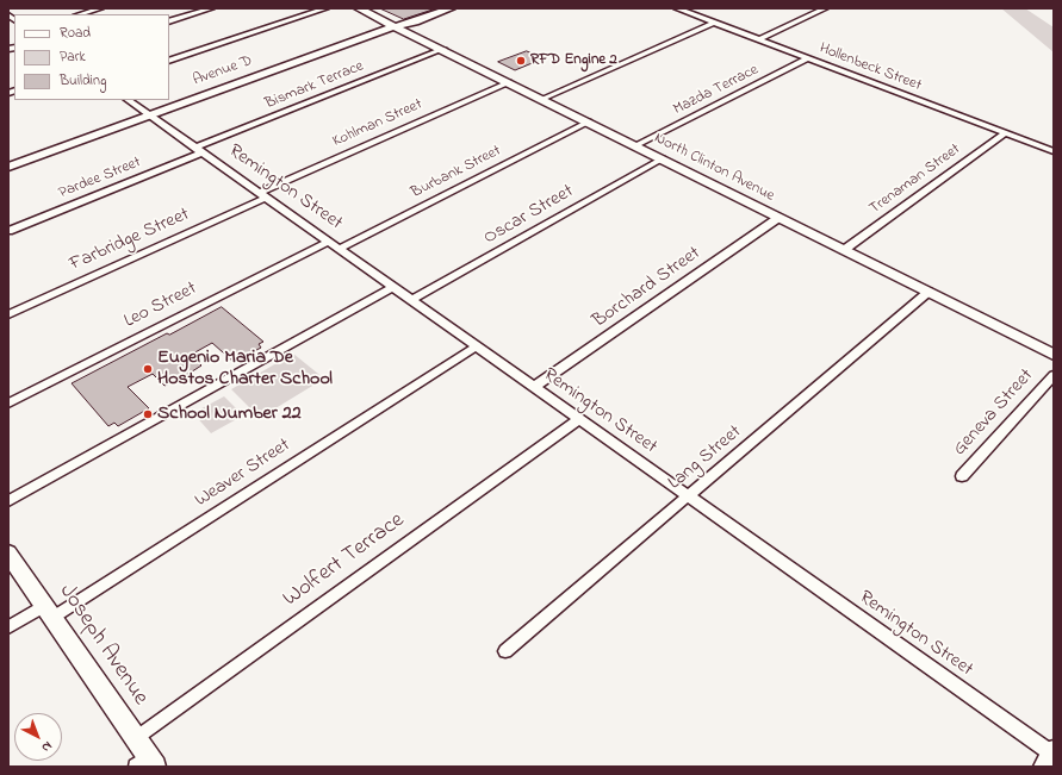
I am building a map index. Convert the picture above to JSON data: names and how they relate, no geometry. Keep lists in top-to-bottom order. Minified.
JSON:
{"streets":{"street":["Hollenbeck Street","Avenue D","Bismark Terrace","Mazda Terrace","Kohlman Street","North Clinton Avenue","Burbank Street","Pardee Street","Trenaman Street","Remington Street","Oscar Street","Farbridge Street","Borchard Street","Leo Street","Geneva Street","Lang Street","Weaver Street","Wolfert Terrace","Joseph Avenue"]},"crossings":[["Hollenbeck Street","Mazda Terrace"],["Hollenbeck Street","Trenaman Street"],["Avenue D","North Clinton Avenue"],["Avenue D","Remington Street"],["Bismark Terrace","North Clinton Avenue"],["Bismark Terrace","Pardee Street"],["Bismark Terrace","Remington Street"],["Mazda Terrace","North Clinton Avenue"],["Kohlman Street","North Clinton Avenue"],["Kohlman Street","Remington Street"],["Kohlman Street","Farbridge Street"],["North Clinton Avenue","Burbank Street"],["North Clinton Avenue","Trenaman Street"],["North Clinton Avenue","Oscar Street"],["North Clinton Avenue","Borchard Street"],["North Clinton Avenue","Lang Street"],["Burbank Street","Remington Street"],["Pardee Street","Remington Street"],["Remington Street","Oscar Street"],["Remington Street","Farbridge Street"],["Remington Street","Borchard Street"],["Remington Street","Leo Street"],["Remington Street","Lang Street"],["Remington Street","Weaver Street"],["Remington Street","Wolfert Terrace"],["Weaver Street","Joseph Avenue"],["Wolfert Terrace","Joseph Avenue"]],"places":["RFD Engine 2","Eugenio Maria De Hostos Charter School","School Number 22"],"legend":["Road","Park","Building"],"north":"bottom right"}
